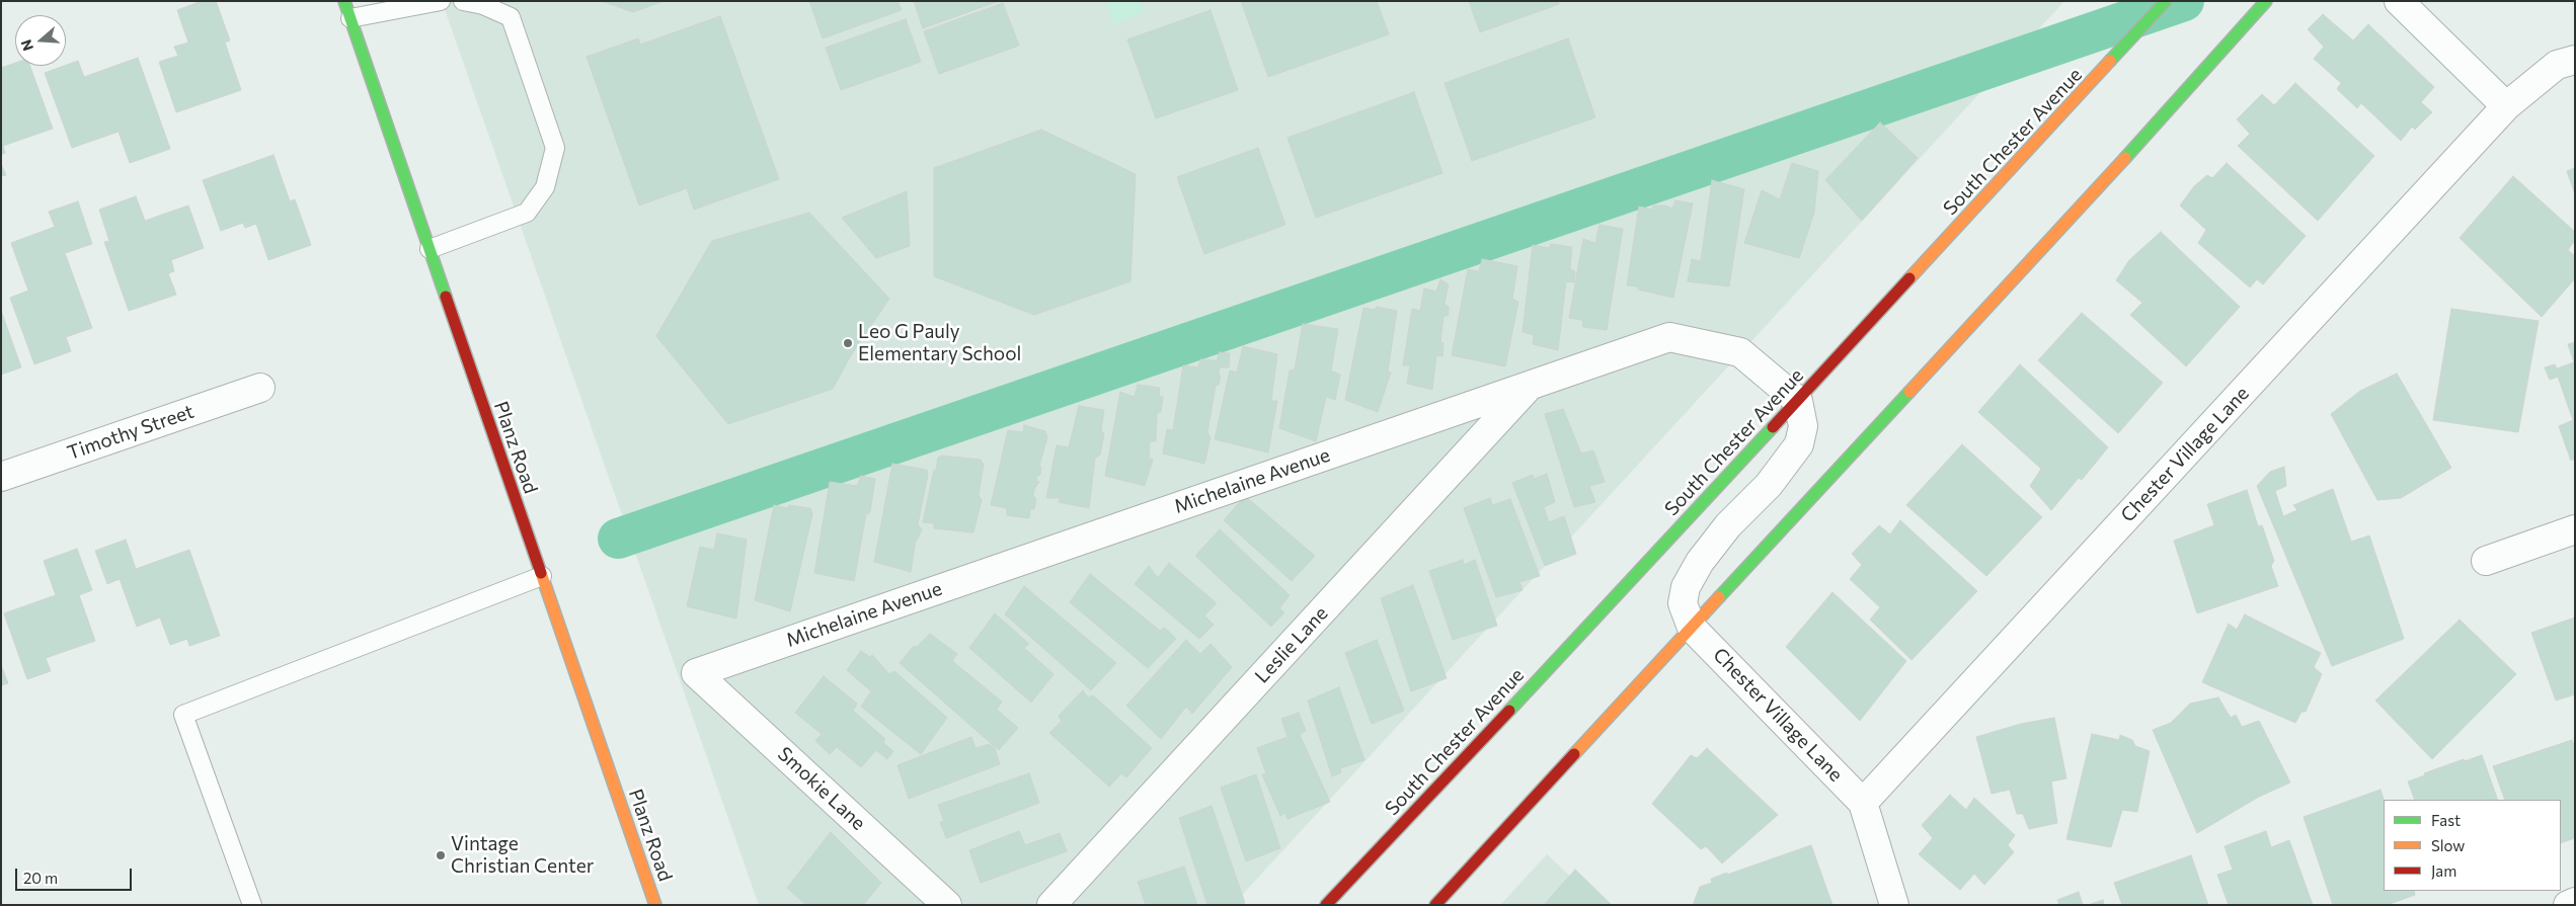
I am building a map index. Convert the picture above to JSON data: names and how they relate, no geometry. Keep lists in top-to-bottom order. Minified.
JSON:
{"streets":{"main road":["South Chester Avenue","Planz Road"],"street":["Timothy Street","Chester Village Lane","Michelaine Avenue","Leslie Lane","Smokie Lane"]},"crossings":[["South Chester Avenue","Michelaine Avenue"],["Michelaine Avenue","Leslie Lane"],["Michelaine Avenue","Smokie Lane"]],"places":["Leo G Pauly Elementary School","Vintage Christian Center"],"legend":["Fast","Slow","Jam"],"scale_bar":"20 m","north":"left"}
